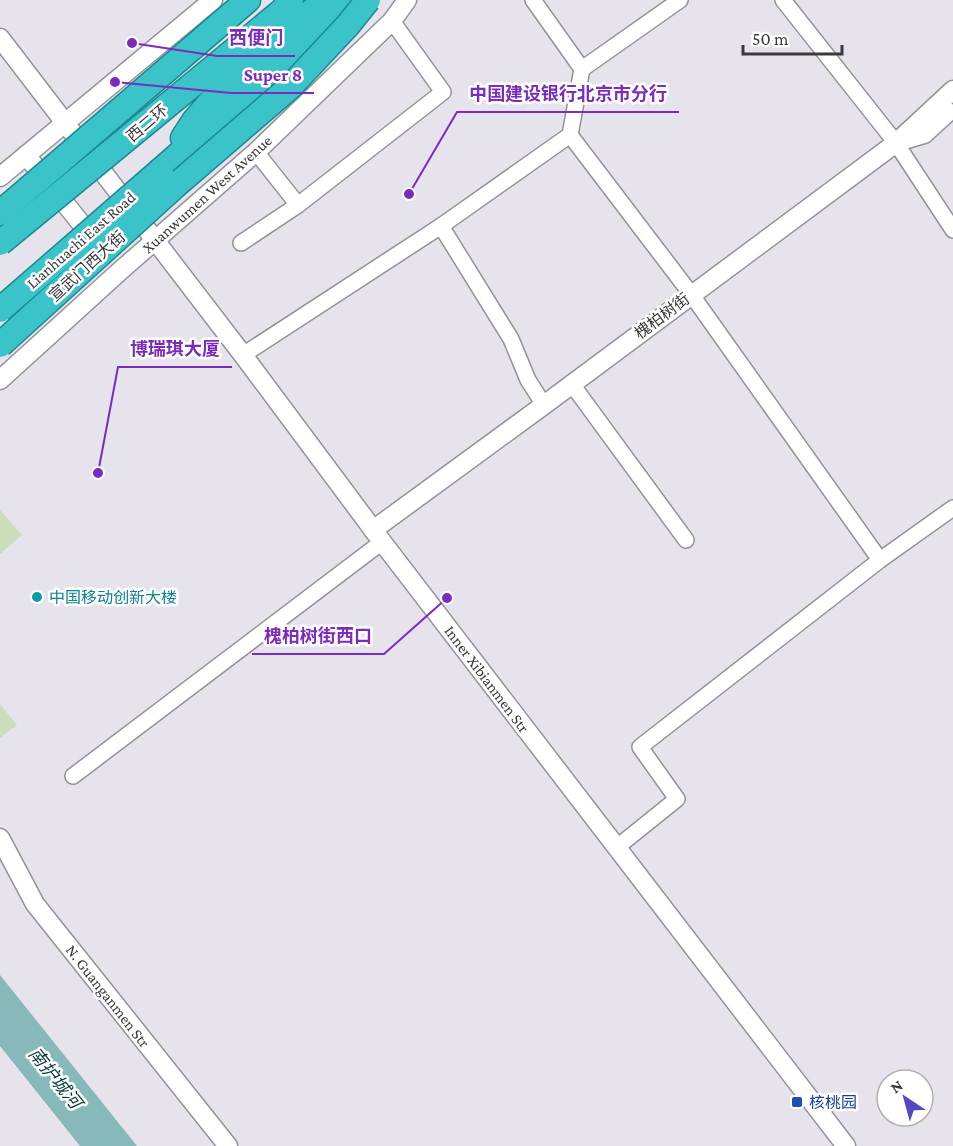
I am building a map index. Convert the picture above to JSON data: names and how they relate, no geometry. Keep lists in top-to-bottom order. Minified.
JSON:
{"streets":{"highway":["西二环","Xuanwumen West Avenue","Lianhuachi East Road"],"street":["槐柏树街","Inner Xibianmen Str","N. Guanganmen Str"]},"crossings":[["Xuanwumen West Avenue","Inner Xibianmen Str"],["槐柏树街","Inner Xibianmen Str"]],"water":["南护城河"],"places":{"other":["西便门","Super 8","中国建设银行北京市分行","博瑞琪大厦","中国移动创新大楼","槐柏树街西口"],"transit":["核桃园"]},"scale_bar":"50 m","north":"top left"}
